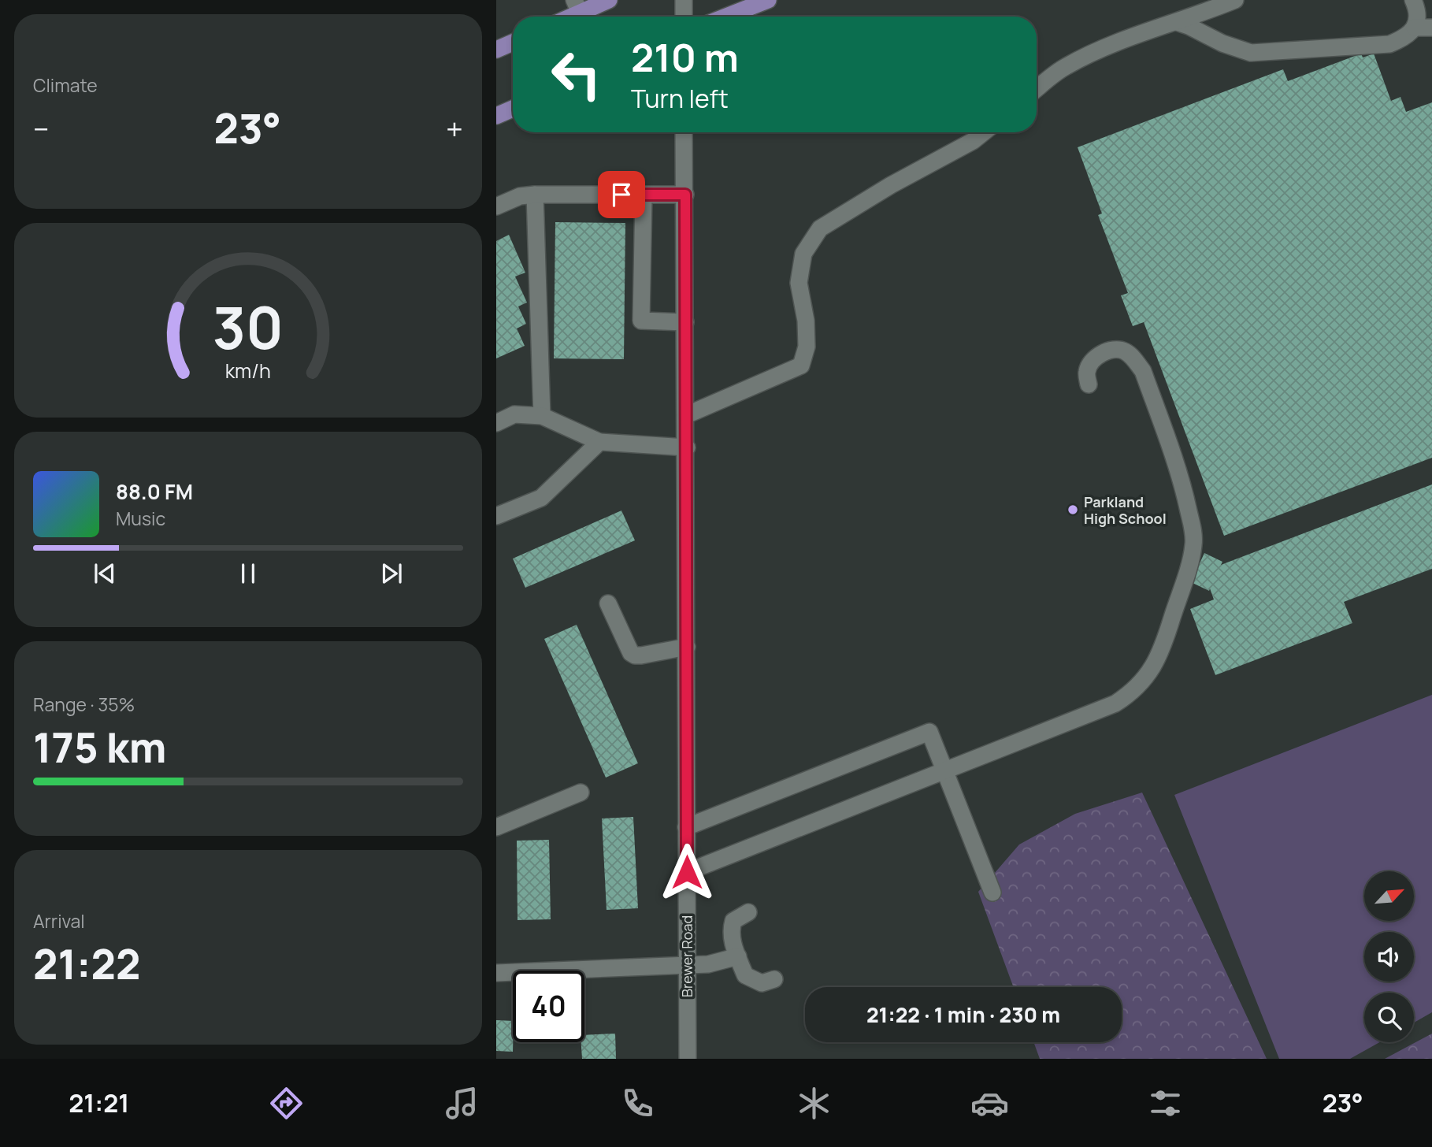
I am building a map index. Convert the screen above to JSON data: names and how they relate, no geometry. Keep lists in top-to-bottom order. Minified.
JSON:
{"streets":{"street":["Brewer Road"]},"places":["Parkland High School"],"north":"top right","page":{"tile":["Climate",["Range · 35%","175 km"],["Arrival","21:22"]],"turn":["210 m","Turn left"],"heat":["−","23°","+"],"song":["88.0 FM","Music"],"limit":"40","trip":"21:22 · 1 min · 230 m","tabs":["21:21","23°"],"gauge":["30","km/h"]}}
